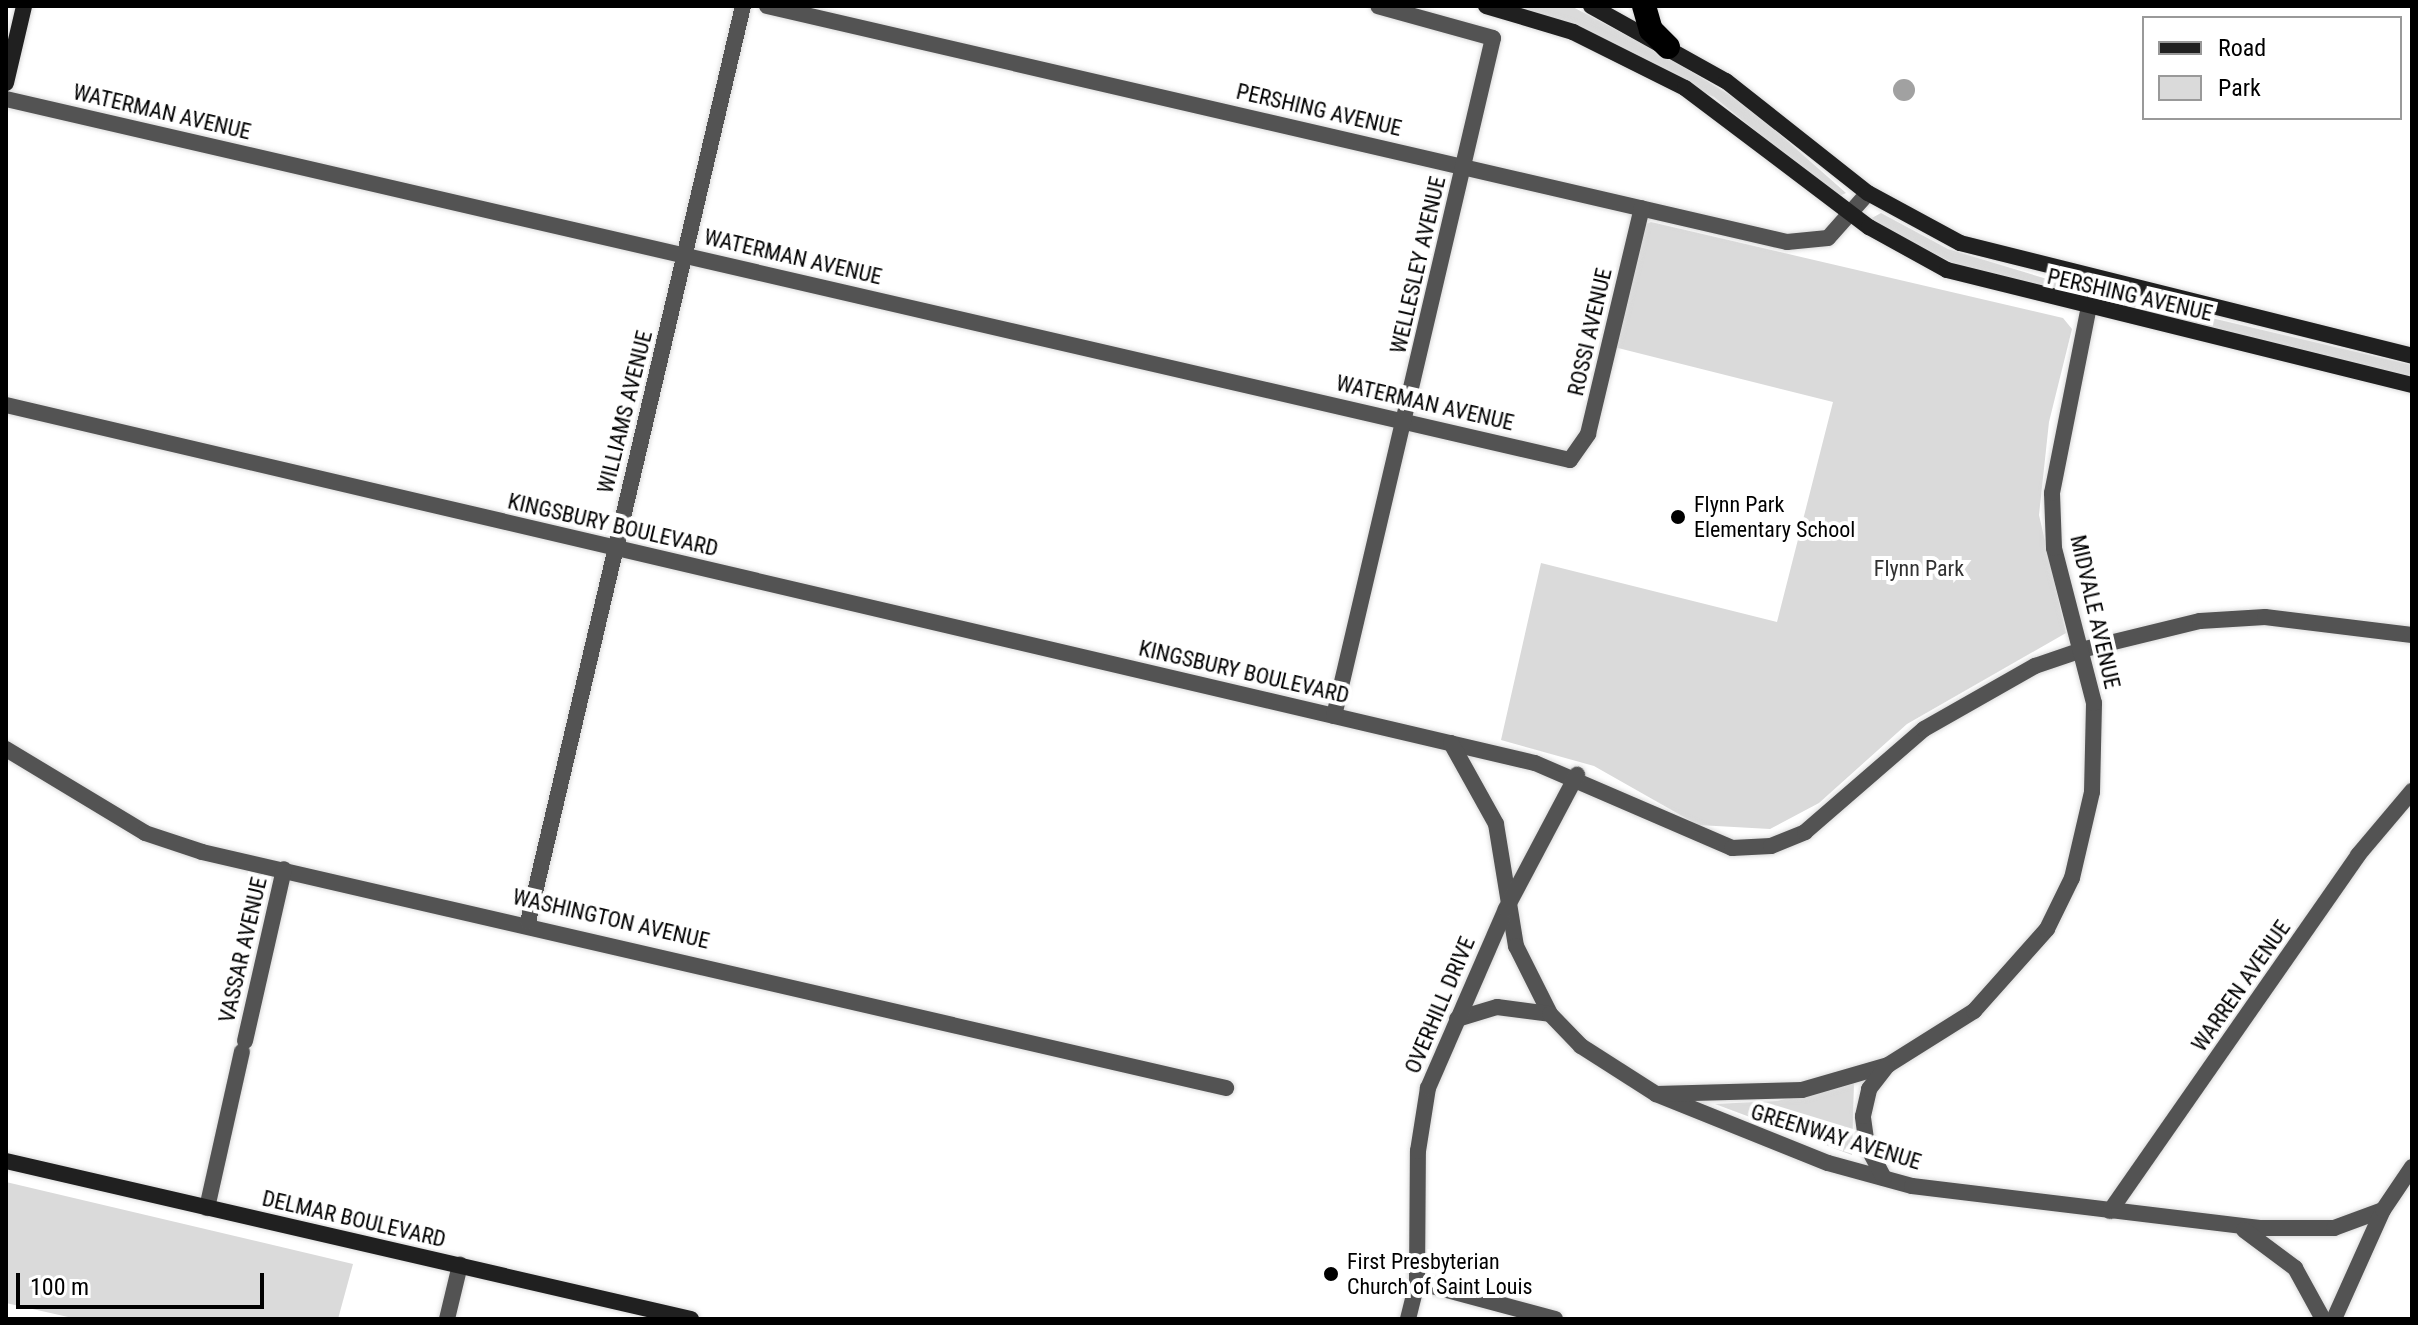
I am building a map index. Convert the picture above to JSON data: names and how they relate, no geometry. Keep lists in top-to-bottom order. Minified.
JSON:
{"streets":{"street":["PERSHING AVENUE","WATERMAN AVENUE","WELLESLEY AVENUE","ROSSI AVENUE","WILLIAMS AVENUE","KINGSBURY BOULEVARD","MIDVALE AVENUE","WASHINGTON AVENUE","VASSAR AVENUE","WARREN AVENUE","OVERHILL DRIVE","GREENWAY AVENUE","DELMAR BOULEVARD"]},"crossings":[["PERSHING AVENUE","WELLESLEY AVENUE"],["PERSHING AVENUE","ROSSI AVENUE"],["PERSHING AVENUE","MIDVALE AVENUE"],["WATERMAN AVENUE","WELLESLEY AVENUE"],["WATERMAN AVENUE","ROSSI AVENUE"],["WATERMAN AVENUE","WILLIAMS AVENUE"],["WELLESLEY AVENUE","KINGSBURY BOULEVARD"],["WILLIAMS AVENUE","KINGSBURY BOULEVARD"],["WILLIAMS AVENUE","WASHINGTON AVENUE"],["KINGSBURY BOULEVARD","MIDVALE AVENUE"],["KINGSBURY BOULEVARD","OVERHILL DRIVE"],["KINGSBURY BOULEVARD","GREENWAY AVENUE"],["MIDVALE AVENUE","GREENWAY AVENUE"],["WASHINGTON AVENUE","VASSAR AVENUE"],["VASSAR AVENUE","DELMAR BOULEVARD"],["WARREN AVENUE","GREENWAY AVENUE"],["OVERHILL DRIVE","GREENWAY AVENUE"]],"parks":["Flynn Park"],"places":["Flynn Park Elementary School","First Presbyterian Church of Saint Louis"],"legend":["Road","Park"],"scale_bar":"100 m"}
